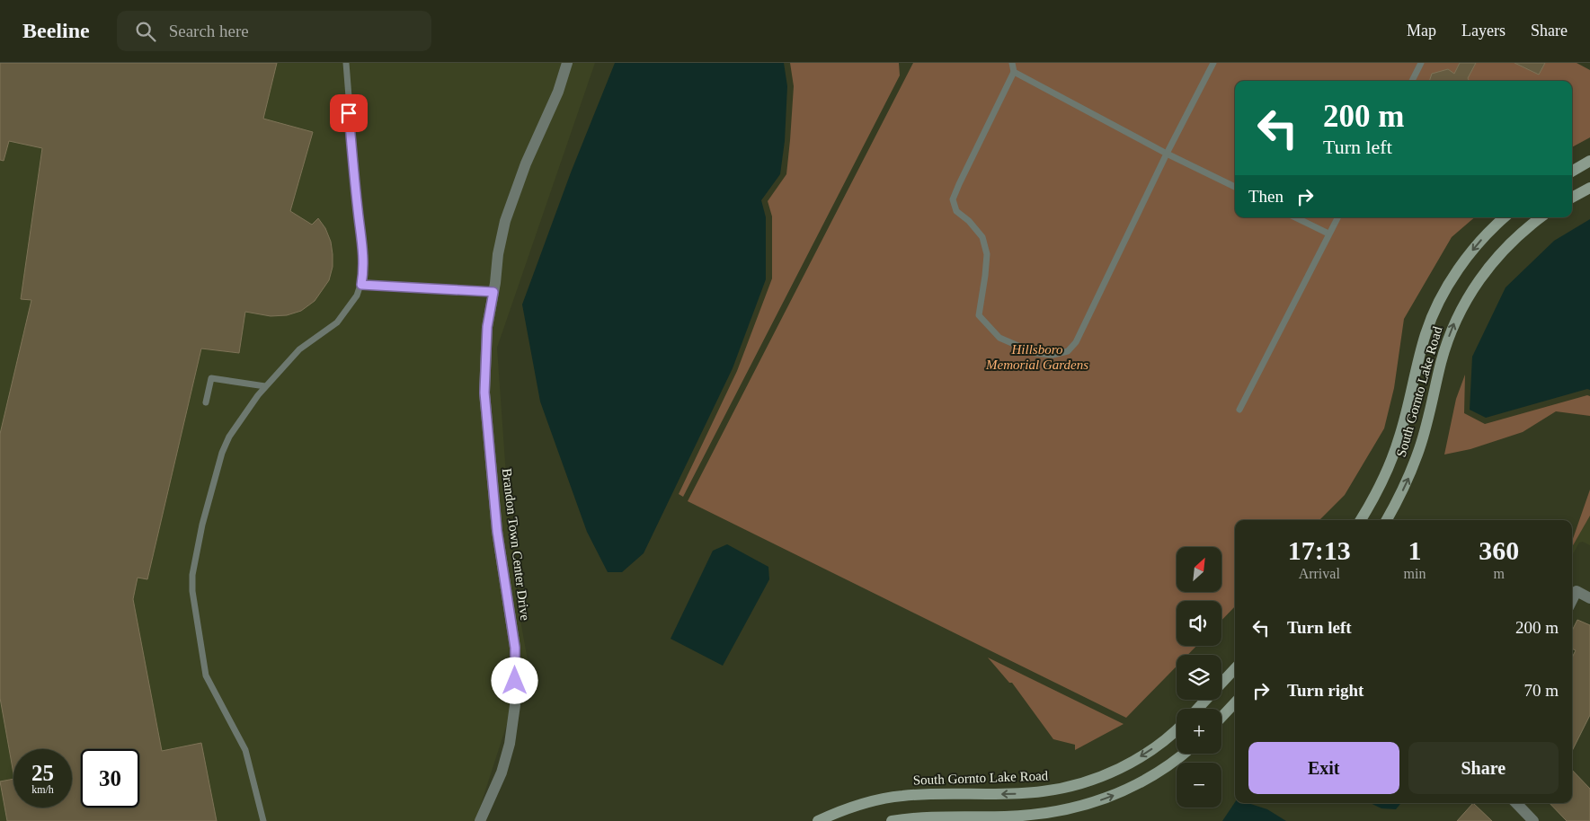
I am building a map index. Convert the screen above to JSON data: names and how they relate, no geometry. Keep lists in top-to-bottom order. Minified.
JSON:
{"streets":{"street":["South Gornto Lake Road","Brandon Town Center Drive"]},"parks":["Hillsboro Memorial Gardens"],"north":"top right","page":{"header":"Beeline","search":"Search here","nav":["Map","Layers","Share"],"turn":["200 m","Turn left"],"then":"Then","eta":["17:13","Arrival","1","min","360","m"],"map_buttons":["+","−"],"list":[{"name":"Turn left","value":"200 m"},{"name":"Turn right","value":"70 m"}],"buttons":["Exit","Share"],"speed":"25 km/h","limit":"30"}}
